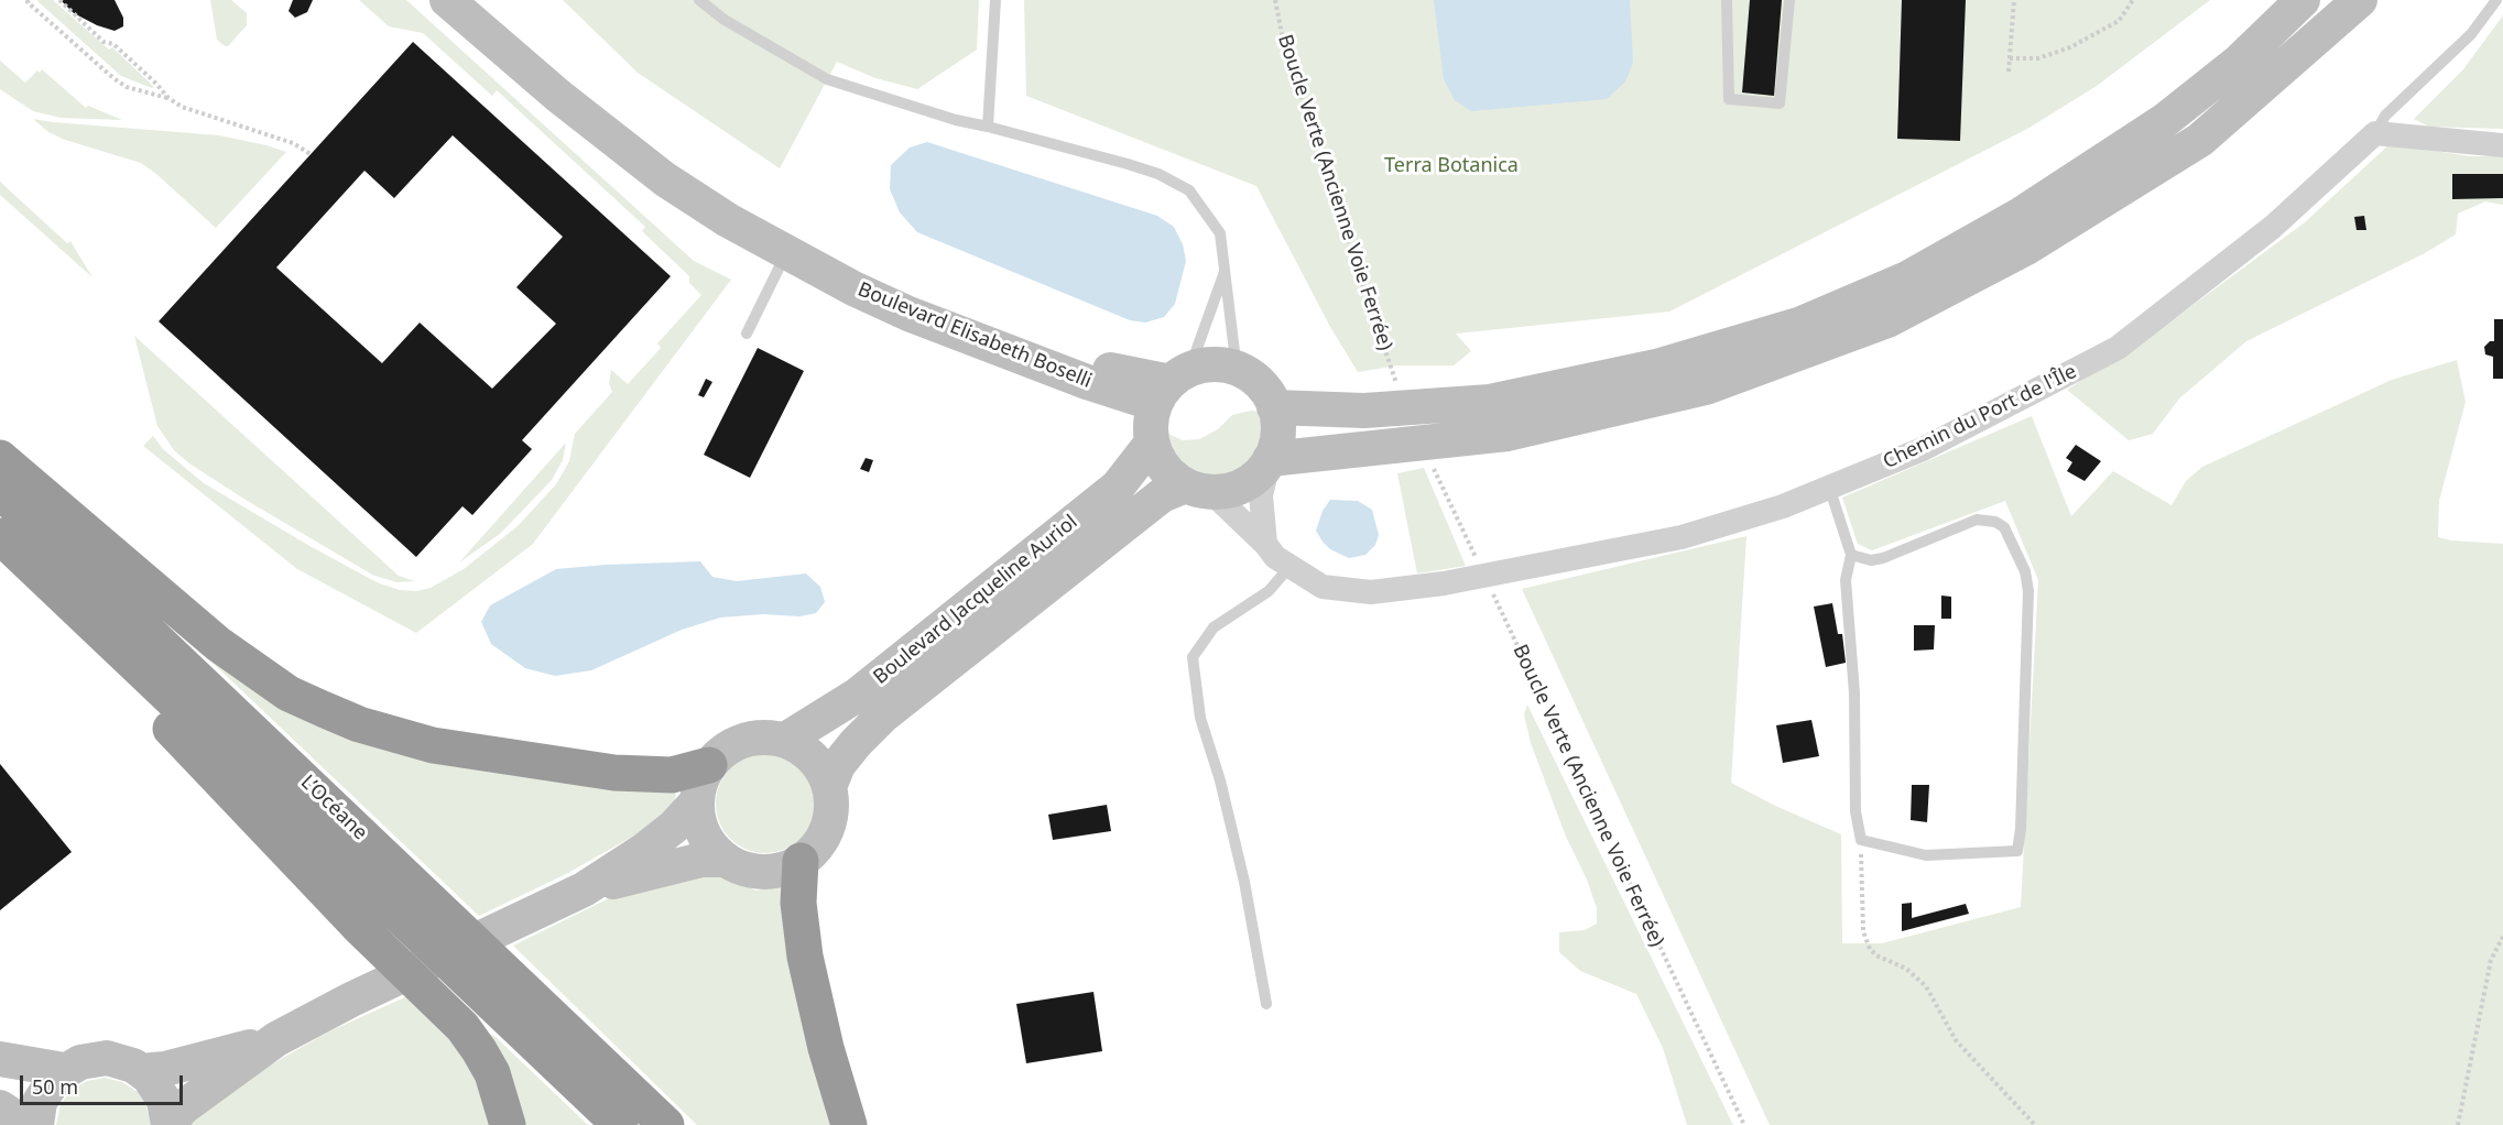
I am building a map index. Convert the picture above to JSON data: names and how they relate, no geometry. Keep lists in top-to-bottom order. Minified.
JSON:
{"streets":{"highway":["L’Océane"],"main road":["Boulevard Elisabeth Boselli","Boulevard Jacqueline Auriol"],"street":["Chemin du Port de l'Île"],"path":["Boucle Verte (Ancienne Voie Ferrée)"]},"crossings":[["Boulevard Elisabeth Boselli","Chemin du Port de l'Île"],["Boulevard Elisabeth Boselli","Boulevard Jacqueline Auriol"],["Chemin du Port de l'Île","Boulevard Jacqueline Auriol"]],"parks":["Terra Botanica"],"scale_bar":"50 m"}
